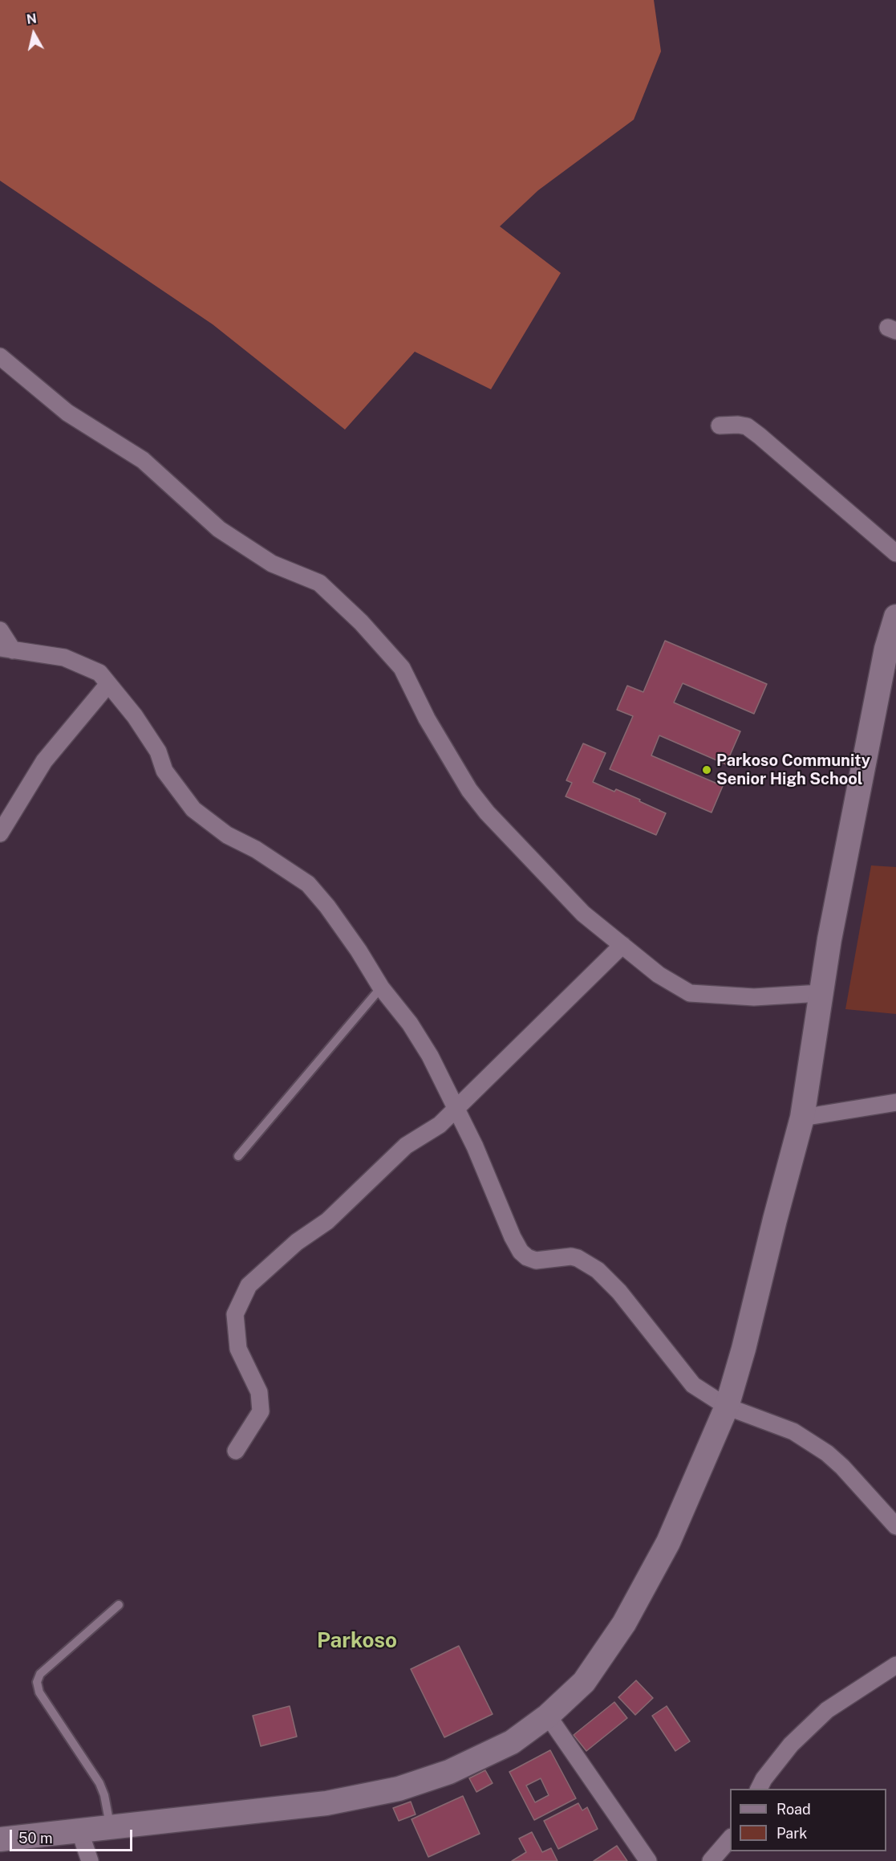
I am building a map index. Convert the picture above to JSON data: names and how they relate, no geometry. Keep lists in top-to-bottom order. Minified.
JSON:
{"districts":["Parkoso"],"places":["Parkoso Community Senior High School"],"legend":["Road","Park"],"scale_bar":"50 m","north":"top"}
